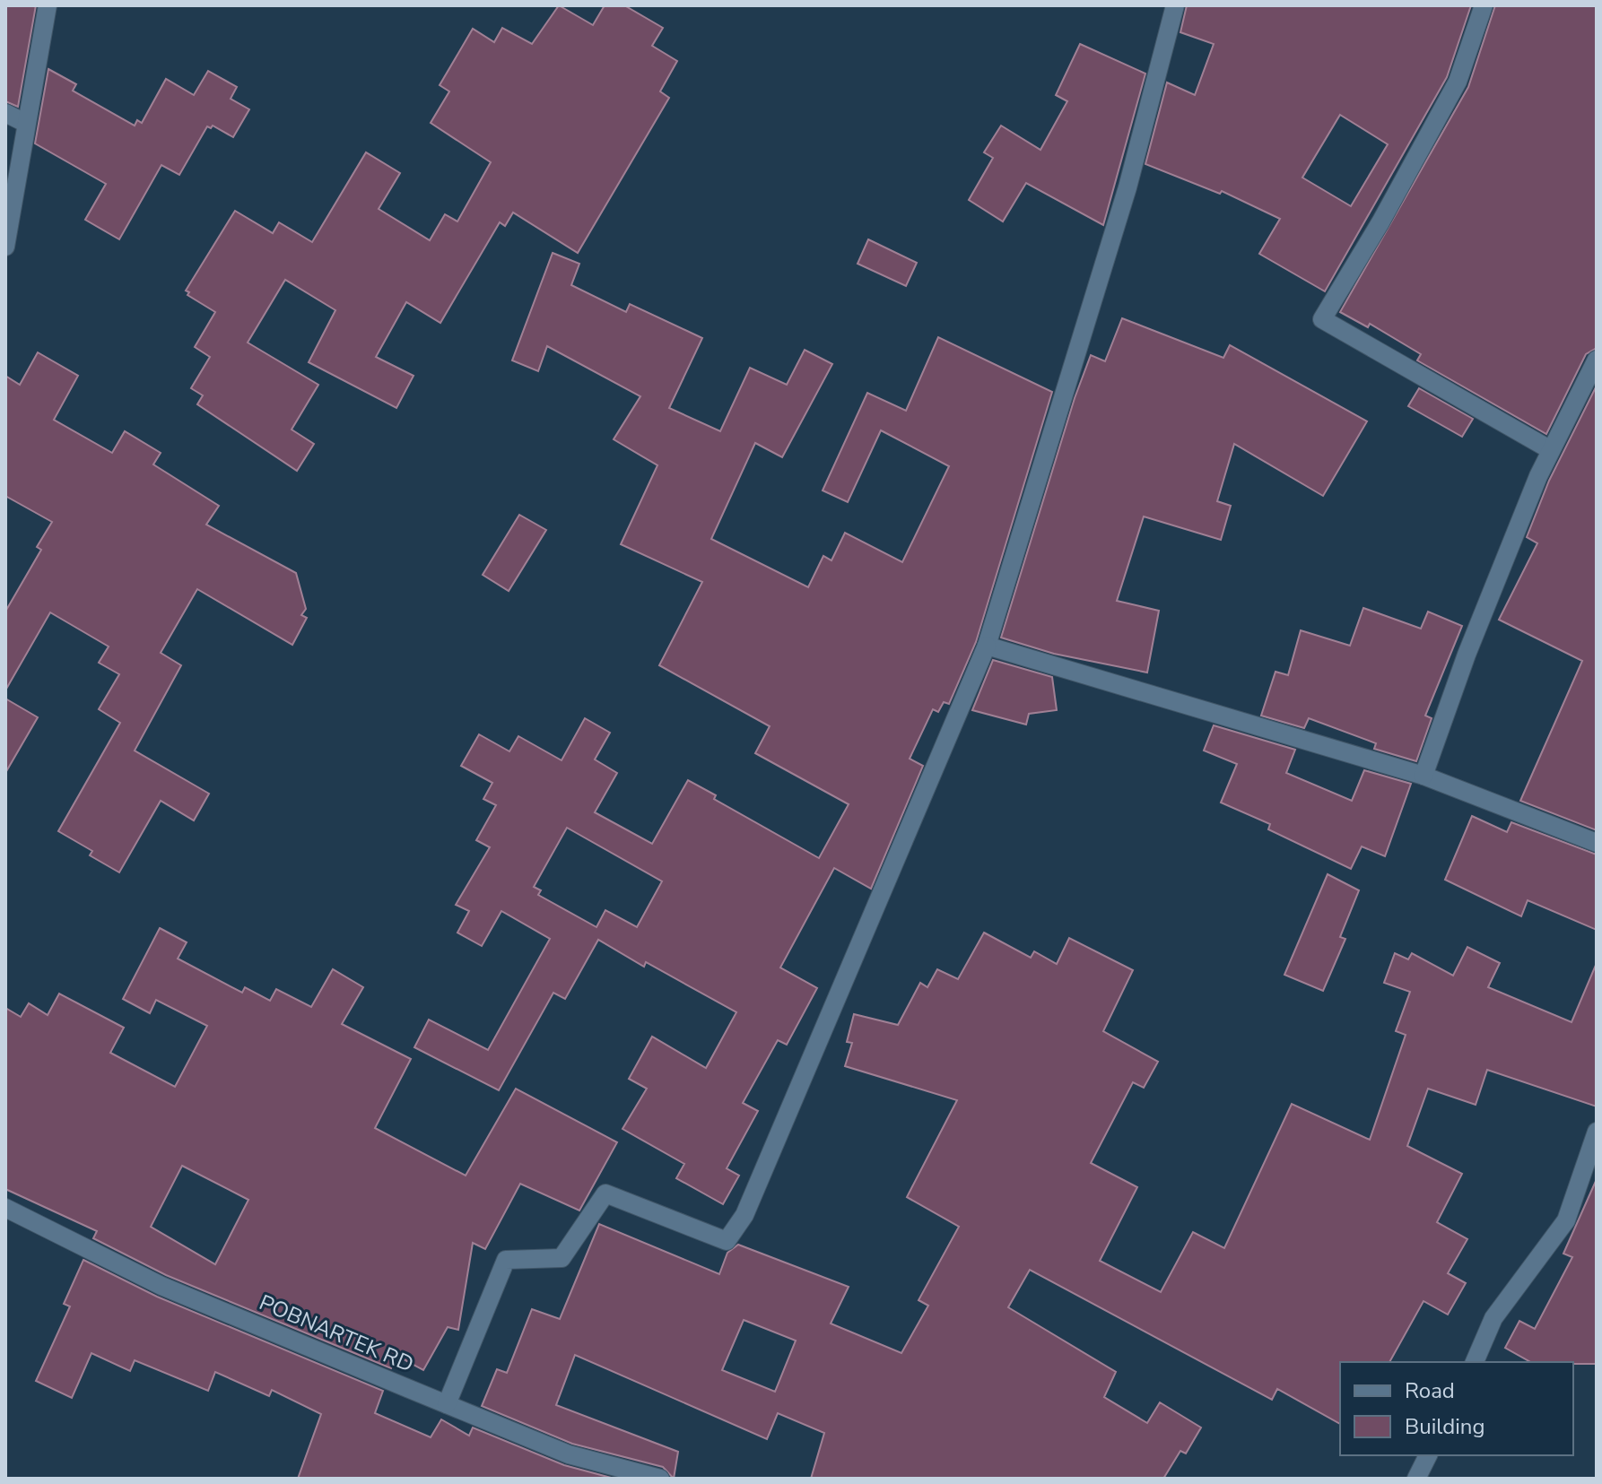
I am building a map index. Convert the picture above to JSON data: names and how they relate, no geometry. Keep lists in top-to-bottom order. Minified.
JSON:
{"streets":{"street":["POBNARTEK RD"]},"legend":["Road","Building"]}
